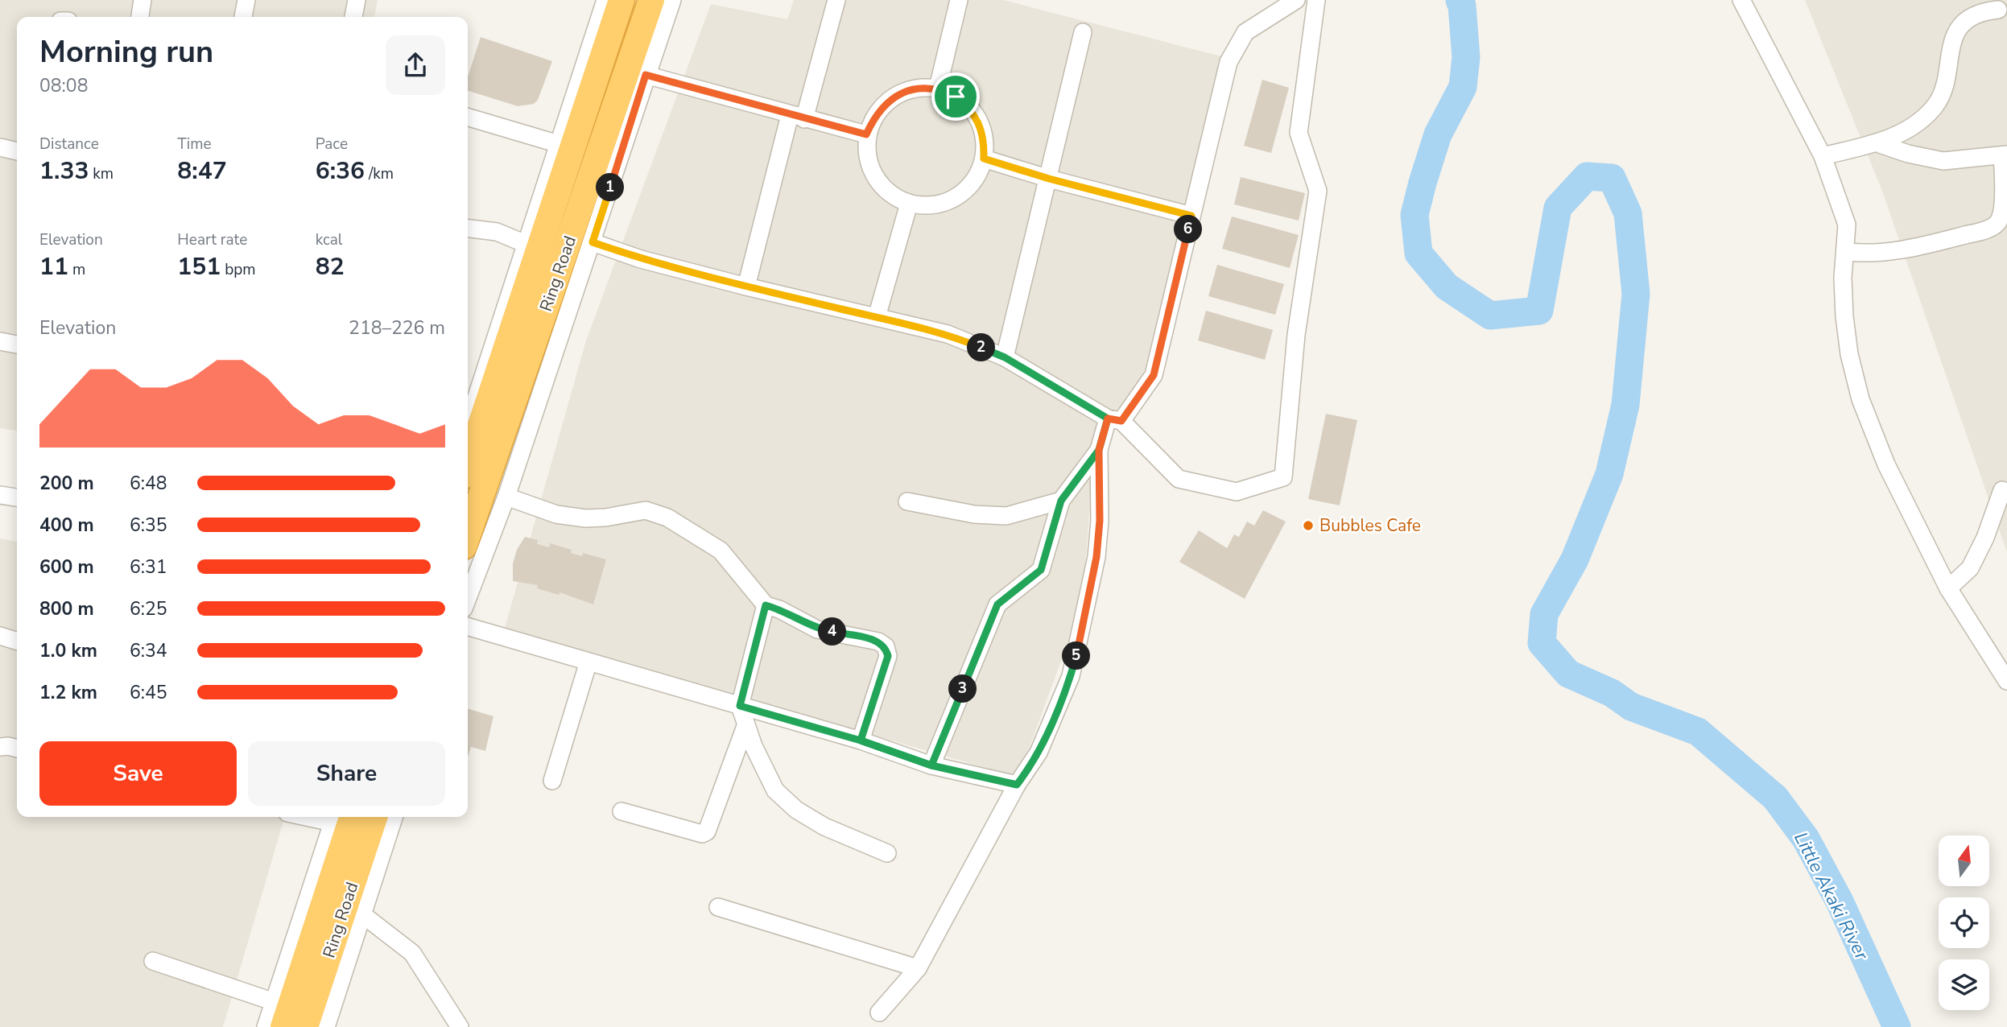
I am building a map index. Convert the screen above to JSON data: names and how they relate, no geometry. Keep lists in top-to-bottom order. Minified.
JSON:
{"streets":{"highway":["Ring Road"]},"water":["Little Akaki River"],"places":["Bubbles Cafe"],"north":"top","page":{"heading":["Morning run","08:08"],"stats":[["Distance","1.33 km"],["Time","8:47"],["Pace","6:36 /km"],["Elevation","11 m"],["Heart rate","151 bpm"],["kcal","82"]],"pins":["1","6","2","4","5","3"],"chart":["Elevation","218–226 m"],"list":[{"name":"200 m","note":"6:48"},{"name":"400 m","note":"6:35"},{"name":"600 m","note":"6:31"},{"name":"800 m","note":"6:25"},{"name":"1.0 km","note":"6:34"},{"name":"1.2 km","note":"6:45"}],"buttons":["Save","Share"]}}
